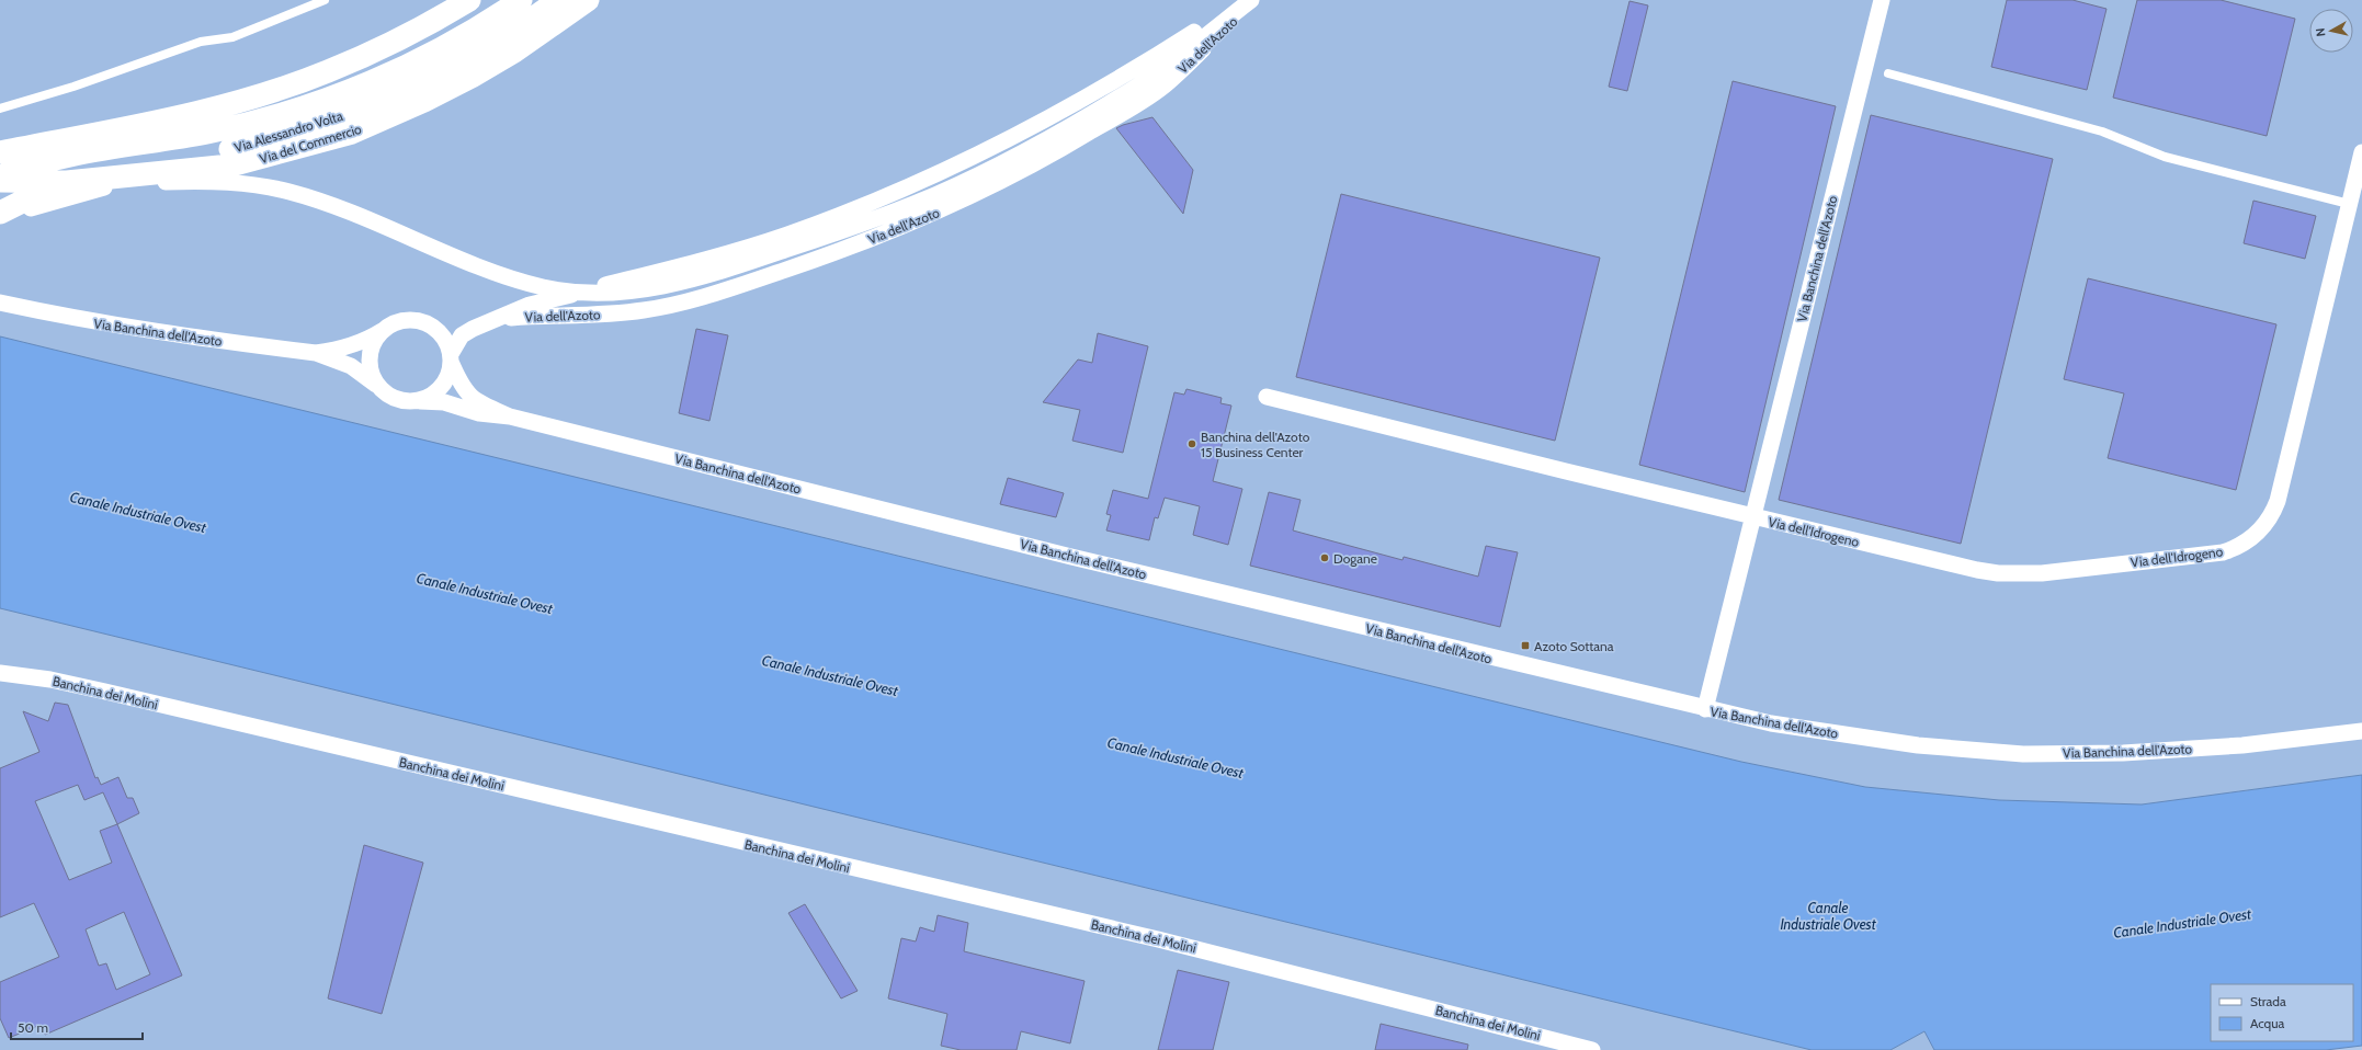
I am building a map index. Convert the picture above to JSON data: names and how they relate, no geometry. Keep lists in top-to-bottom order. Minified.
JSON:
{"streets":{"street":["Via dell'Azoto","Via Alessandro Volta","Via del Commercio","Via Banchina dell'Azoto","Via dell'Idrogeno","Banchina dei Molini"]},"crossings":[["Via Banchina dell'Azoto","Via dell'Idrogeno"]],"water":["Canale Industriale Ovest"],"places":{"other":["Banchina dell'Azoto 15 Business Center","Dogane"],"transit":["Azoto Sottana"]},"legend":["Strada","Acqua"],"scale_bar":"50 m","north":"left"}
